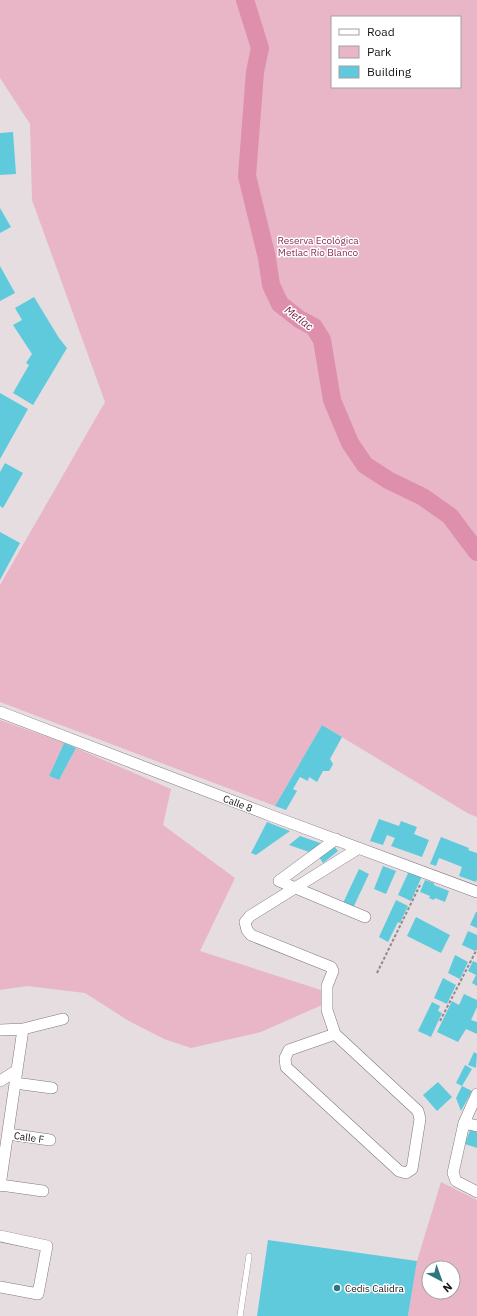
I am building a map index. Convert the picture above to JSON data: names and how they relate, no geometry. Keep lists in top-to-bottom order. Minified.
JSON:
{"streets":{"street":["Calle 8","Calle F"]},"water":["Metlac"],"parks":["Reserva Ecológica Metlac Río Blanco"],"places":["Cedis Calidra"],"legend":["Road","Park","Building"],"north":"bottom right"}
